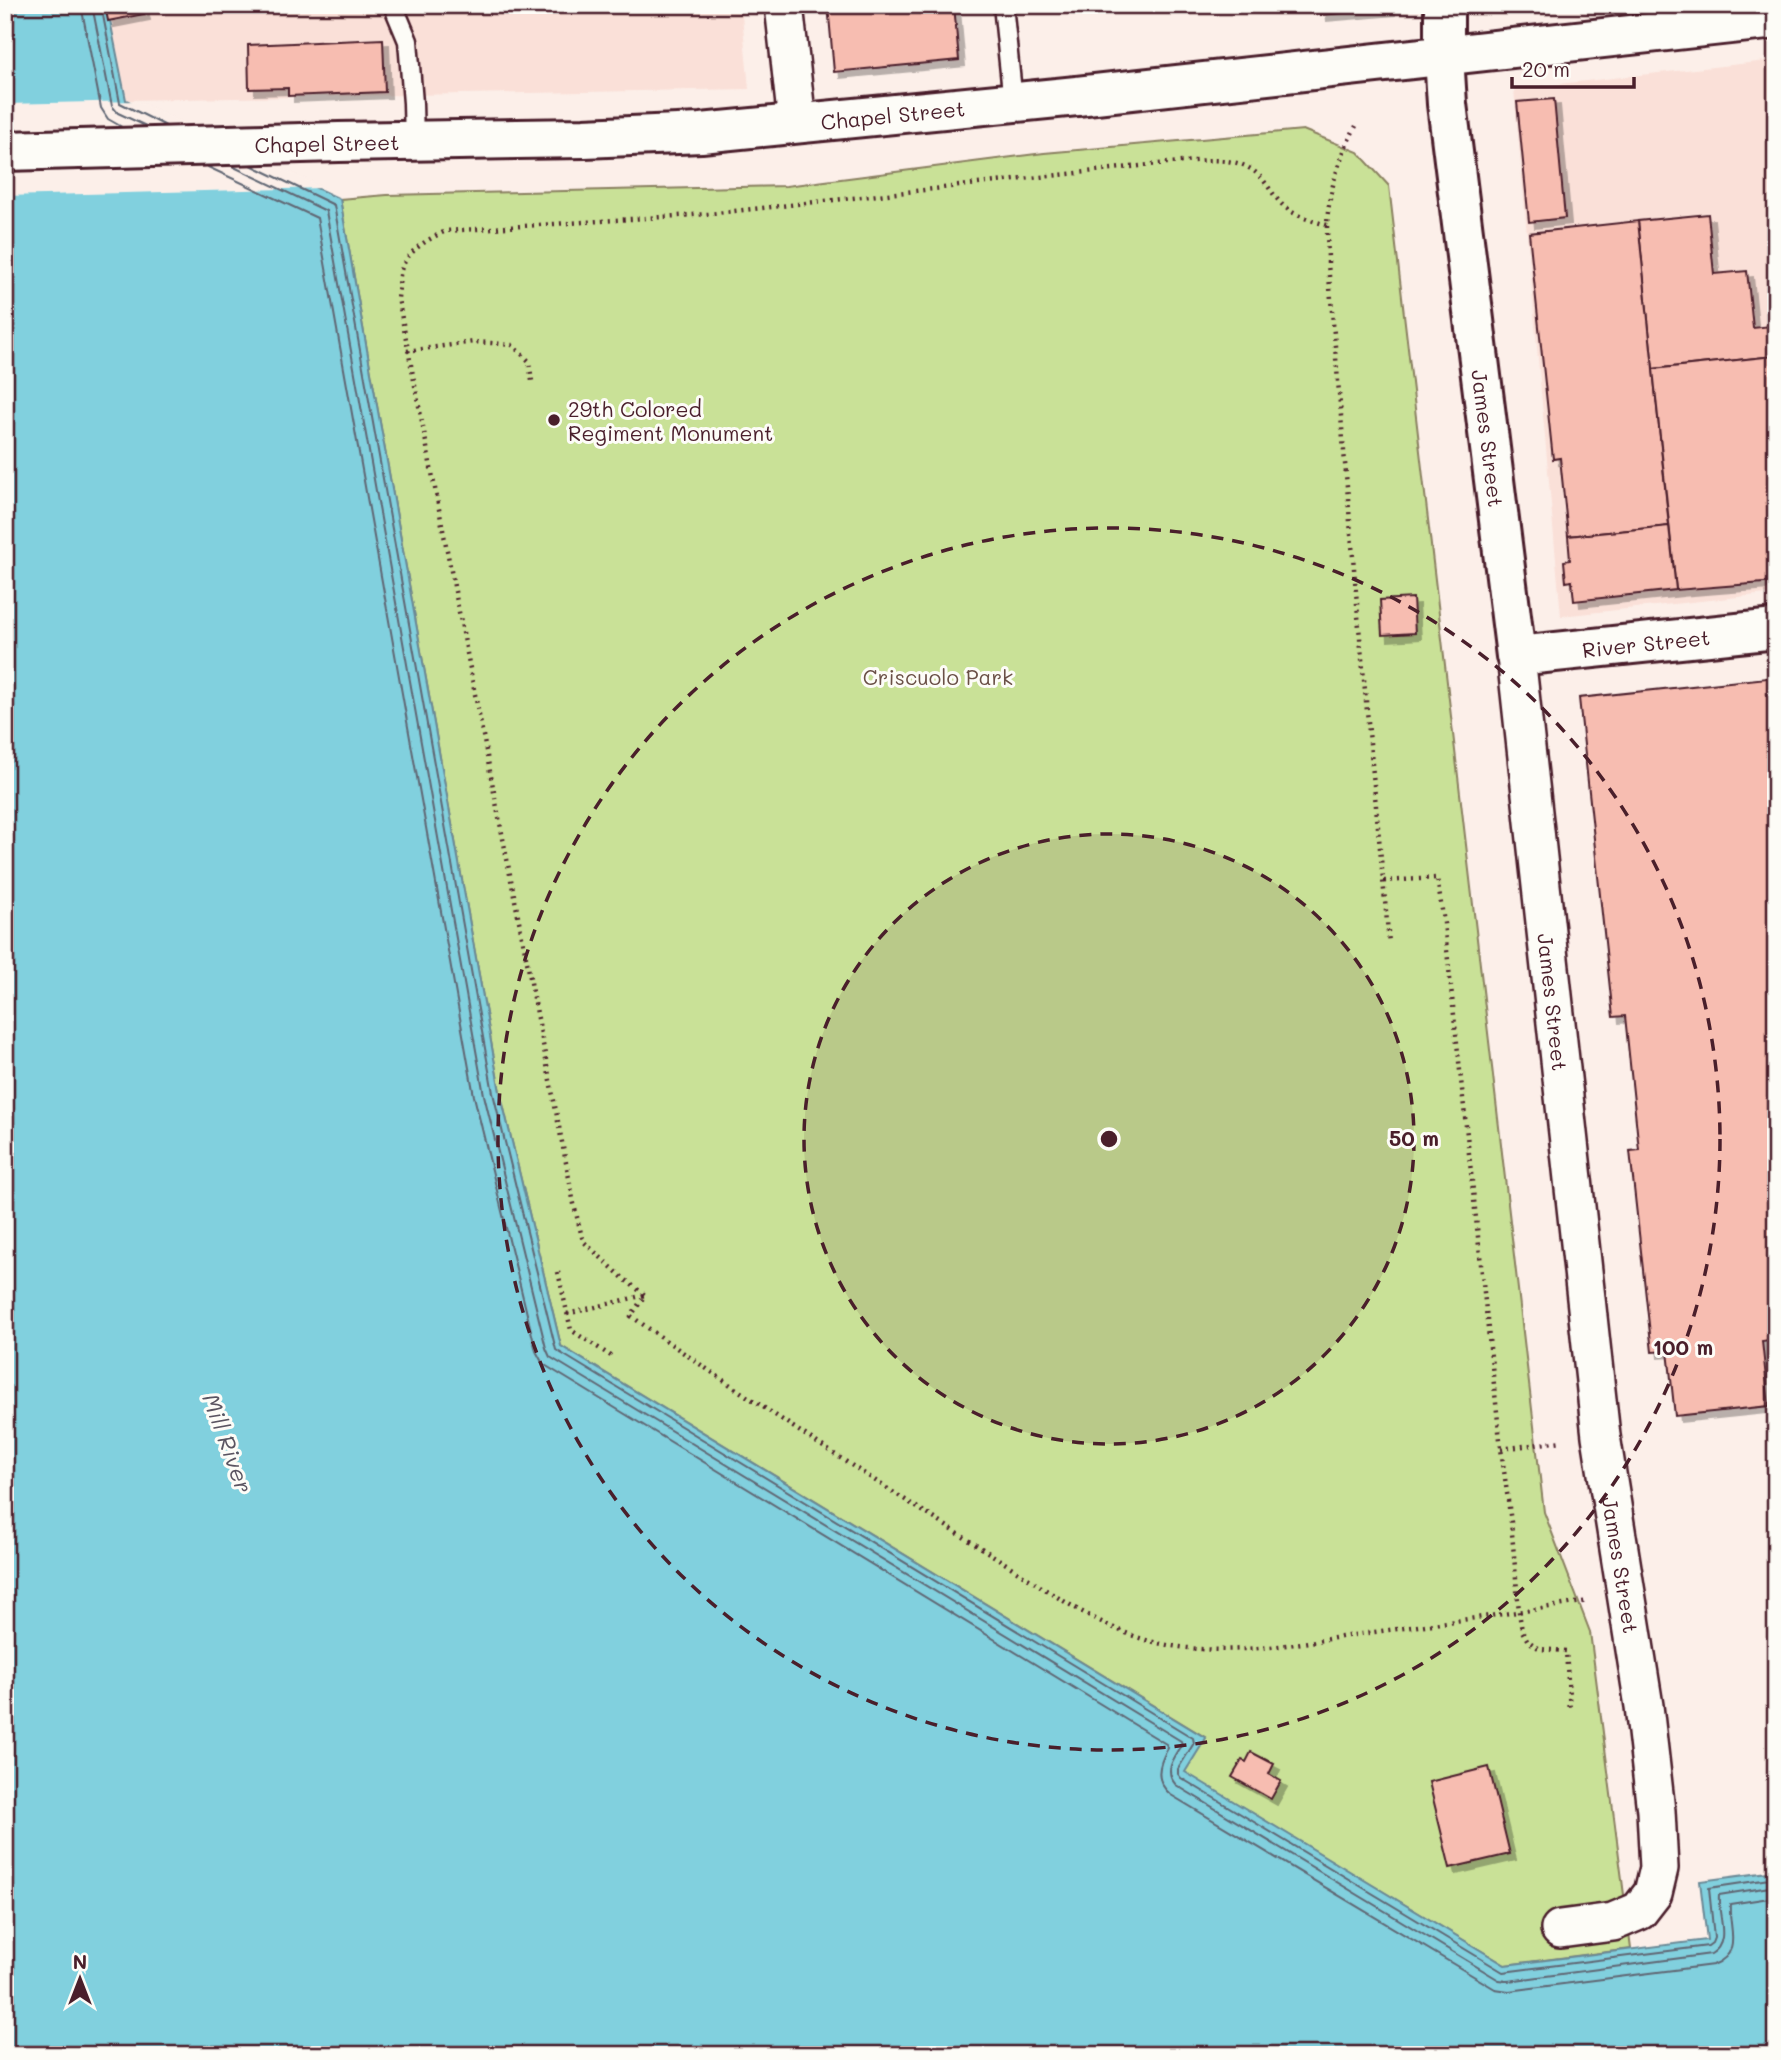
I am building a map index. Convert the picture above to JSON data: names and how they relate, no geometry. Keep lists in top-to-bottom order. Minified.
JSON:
{"streets":{"main road":["Chapel Street","James Street","River Street"]},"crossings":[["Chapel Street","James Street"],["James Street","River Street"]],"water":["Mill River"],"parks":["Criscuolo Park"],"places":["29th Colored Regiment Monument"],"scale_bar":"20 m","north":"top","rings":["50 m","100 m"]}
